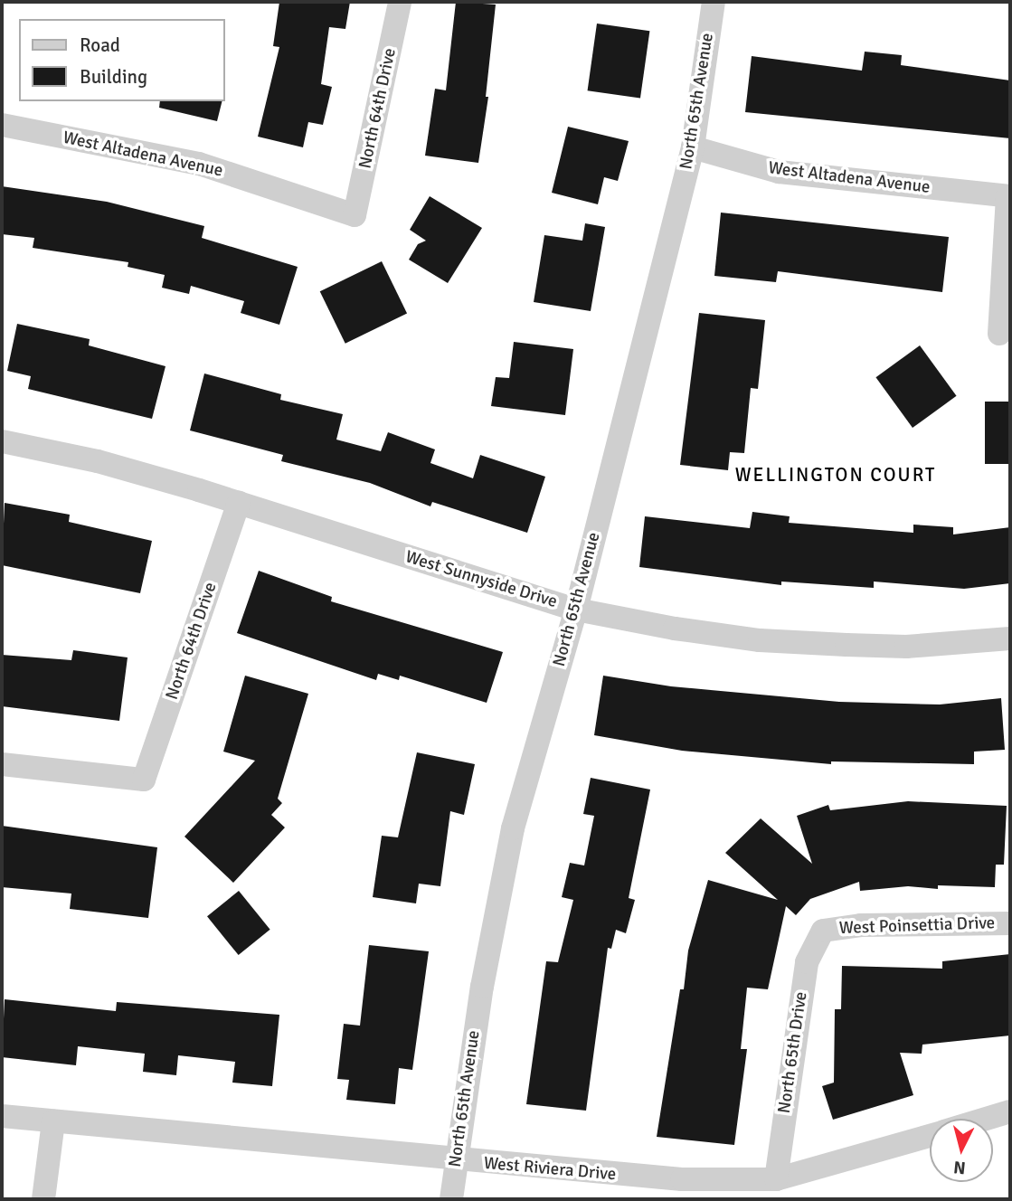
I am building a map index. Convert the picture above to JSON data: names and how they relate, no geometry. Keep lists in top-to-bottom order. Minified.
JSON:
{"streets":{"street":["North 65th Avenue","North 64th Drive","West Altadena Avenue","West Sunnyside Drive","West Poinsettia Drive","North 65th Drive","West Riviera Drive"]},"crossings":[["North 65th Avenue","West Altadena Avenue"],["North 65th Avenue","West Sunnyside Drive"],["North 65th Avenue","West Riviera Drive"],["North 64th Drive","West Altadena Avenue"],["North 64th Drive","West Sunnyside Drive"],["West Poinsettia Drive","North 65th Drive"],["North 65th Drive","West Riviera Drive"]],"districts":["WELLINGTON COURT"],"legend":["Road","Building"],"north":"bottom"}
